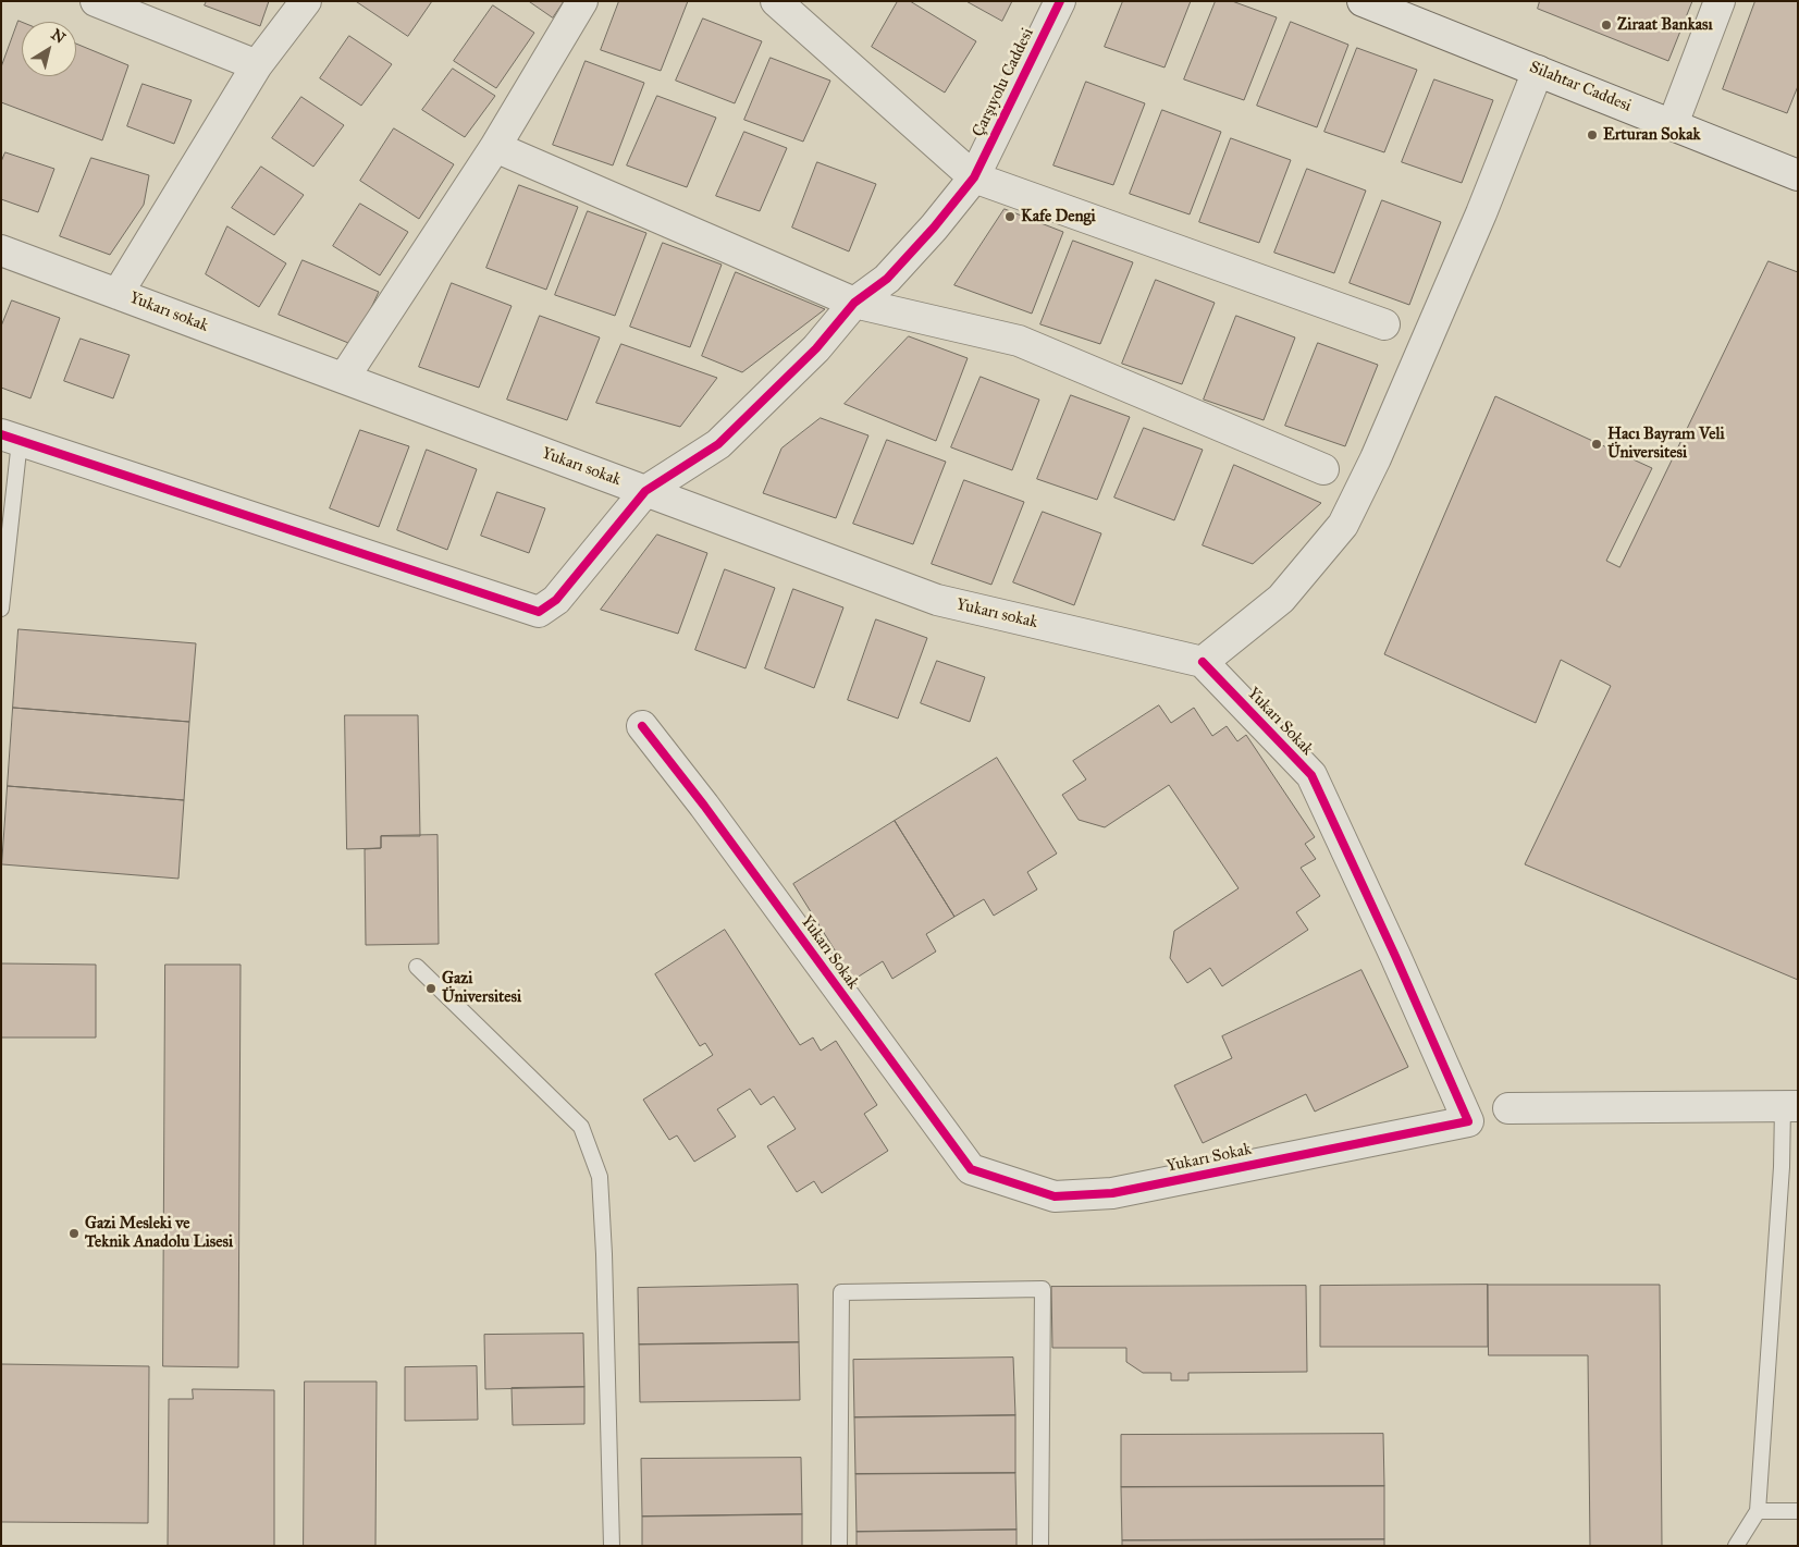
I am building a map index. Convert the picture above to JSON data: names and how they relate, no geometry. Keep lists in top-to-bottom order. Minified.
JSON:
{"streets":{"street":["Çarşıyolu Caddesi","Silahtar Caddesi","Yukarı sokak","Yukarı Sokak"]},"crossings":[["Çarşıyolu Caddesi","Yukarı sokak"],["Yukarı sokak","Yukarı Sokak"]],"places":["Ziraat Bankası","Erturan Sokak","Kafe Dengi","Hacı Bayram Veli Üniversitesi","Gazi Üniversitesi","Gazi Mesleki ve Teknik Anadolu Lisesi"],"north":"top right"}
